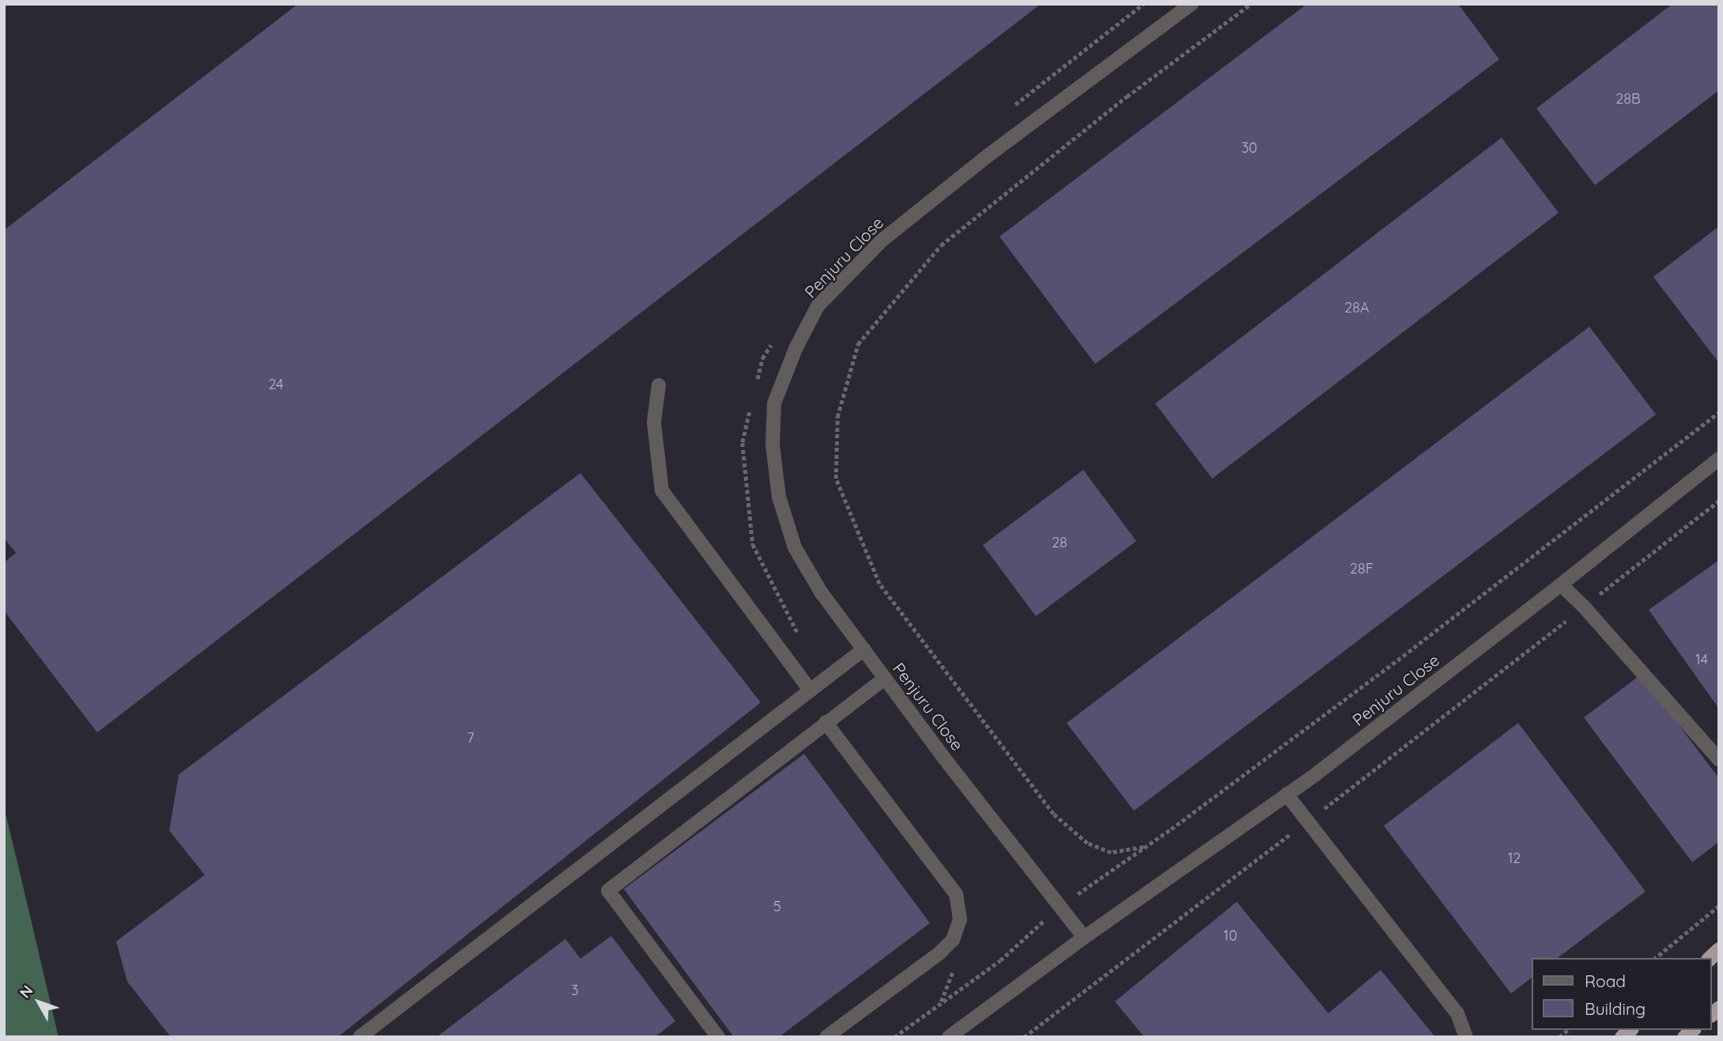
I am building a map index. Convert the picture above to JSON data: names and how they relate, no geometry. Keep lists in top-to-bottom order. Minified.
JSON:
{"streets":{"street":["Penjuru Close"]},"house_numbers":["28B","30","28A","24","28","28F","14","7","12","5","10","3"],"legend":["Road","Building"],"north":"top left"}
